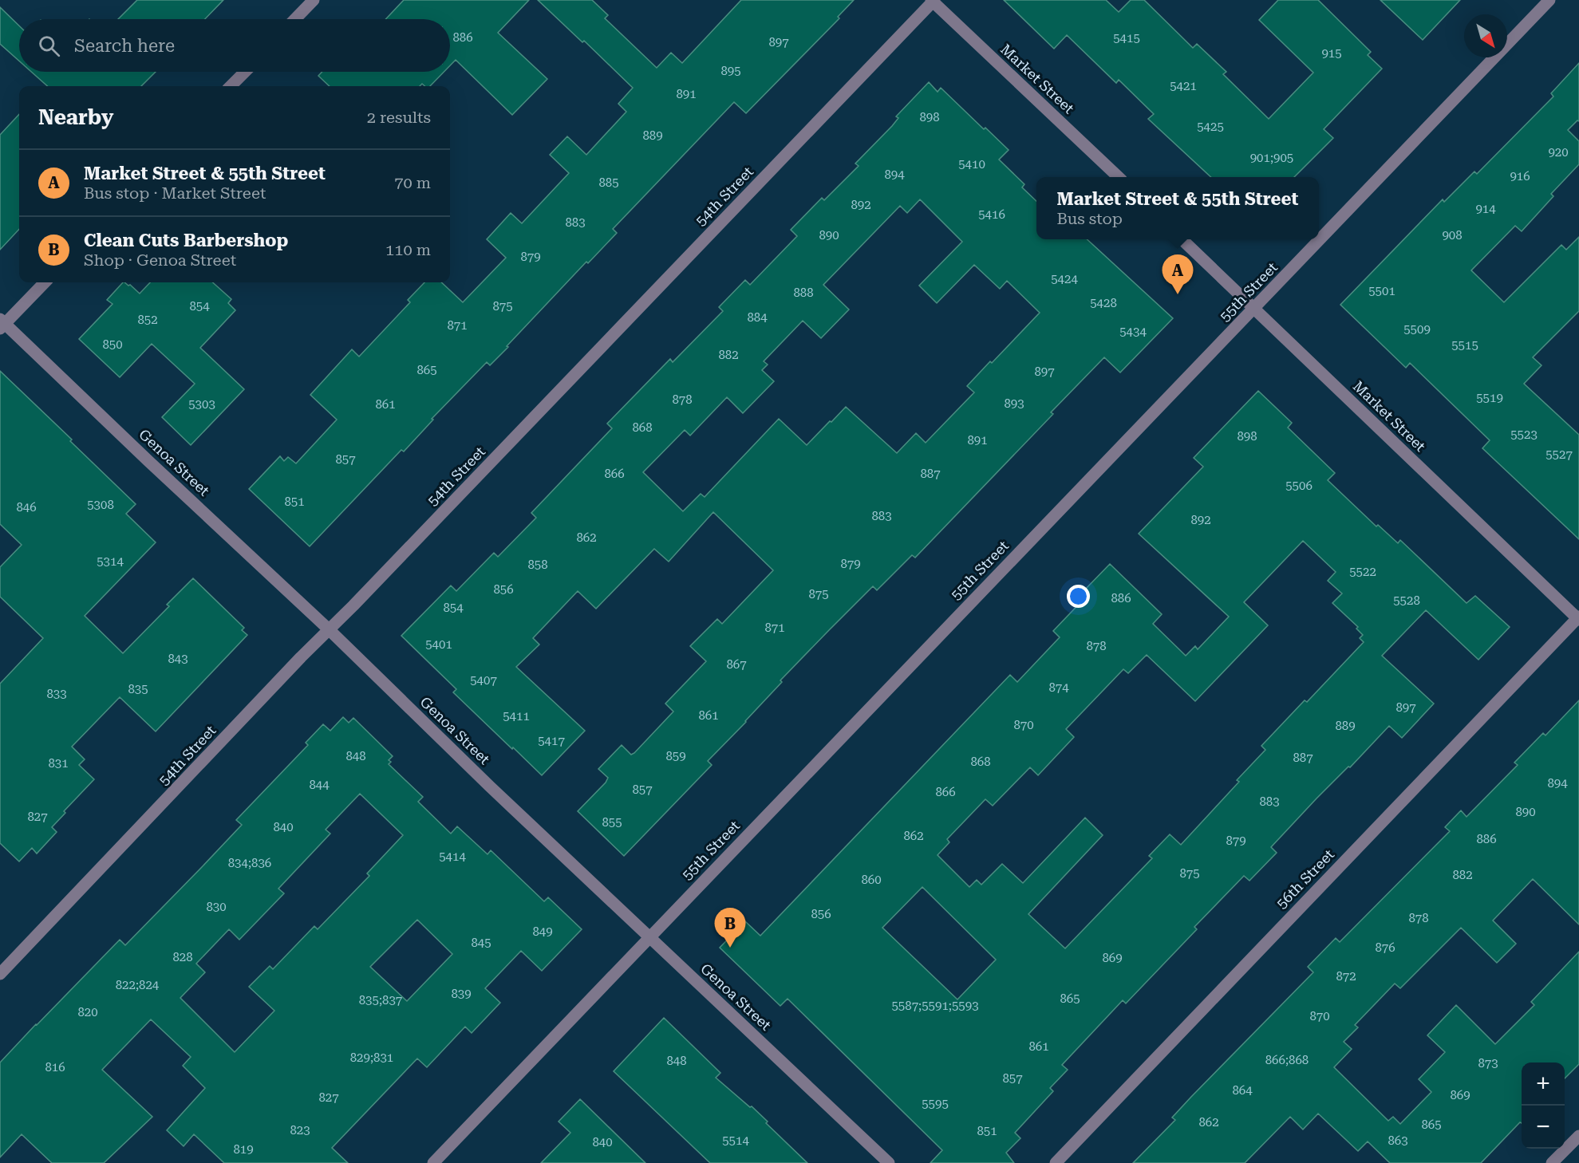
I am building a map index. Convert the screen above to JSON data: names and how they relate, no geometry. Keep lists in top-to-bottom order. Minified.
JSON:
{"streets":{"street":["Market Street","54th Street","55th Street","Genoa Street","56th Street"]},"crossings":[["Market Street","54th Street"],["Market Street","55th Street"],["Market Street","56th Street"],["54th Street","Genoa Street"],["55th Street","Genoa Street"]],"house_numbers":["886","5415","897","915","895","5421","891","898","5425","889","920","901;905","5410","894","916","885","892","914","5416","883","890","908","879","5424","5501","888","5428","854","875","884","852","871","5509","5434","850","5515","882","865","897","5519","878","893","5303","861","868","5523","898","891","5527","857","866","887","5506","851","5308","846","883","892","862","5314","879","858","5522","856","875","886","5528","854","871","5401","878","843","867","5407","874","835","833","897","861","5411","870","889","5417","848","859","887","868","831","894","844","857","866","883","890","827","855","840","862","886","879","5414","834;836","875","882","860","830","856","878","849","845","876","828","869","872","822;824","839","865","835;837","5587;5591;5593","820","870","861","829;831","866;868","848","873","816","857","864","869","827","5595","862","865","823","851","5514","863","840","819"],"north":"bottom right","page":{"search":"Search here","heading":["Nearby","2 results"],"list":[{"mark":"A","name":"Market Street & 55th Street","note":"Bus stop · Market Street","value":"70 m"},{"mark":"B","name":"Clean Cuts Barbershop","note":"Shop · Genoa Street","value":"110 m"}],"popup":["Market Street & 55th Street","Bus stop"],"pins":["A","B"],"map_buttons":["+","−"]}}
